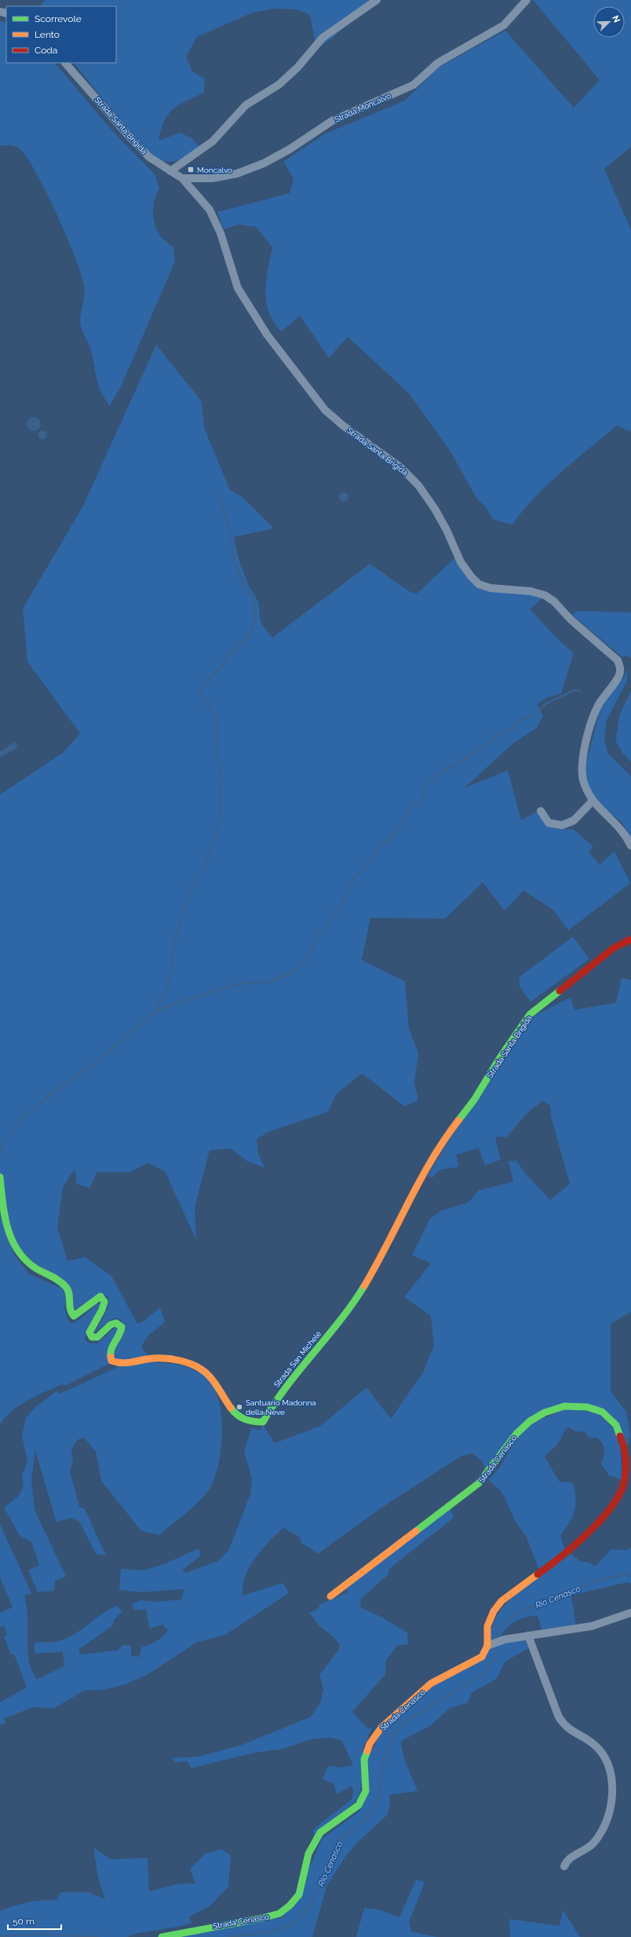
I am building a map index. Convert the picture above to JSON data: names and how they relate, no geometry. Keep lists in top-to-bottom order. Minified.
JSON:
{"streets":{"street":["Strada Moncalvo","Strada Santa Brigida","Strada San Michele","Strada Cenasco"]},"crossings":[["Strada Moncalvo","Strada Santa Brigida"],["Strada Santa Brigida","Strada San Michele"]],"water":["Rio Cenasco","RIo Cenasco"],"places":{"transit":["Moncalvo"],"other":["Santuario Madonna della Neve"]},"legend":["Scorrevole","Lento","Coda"],"scale_bar":"50 m","north":"top right"}
